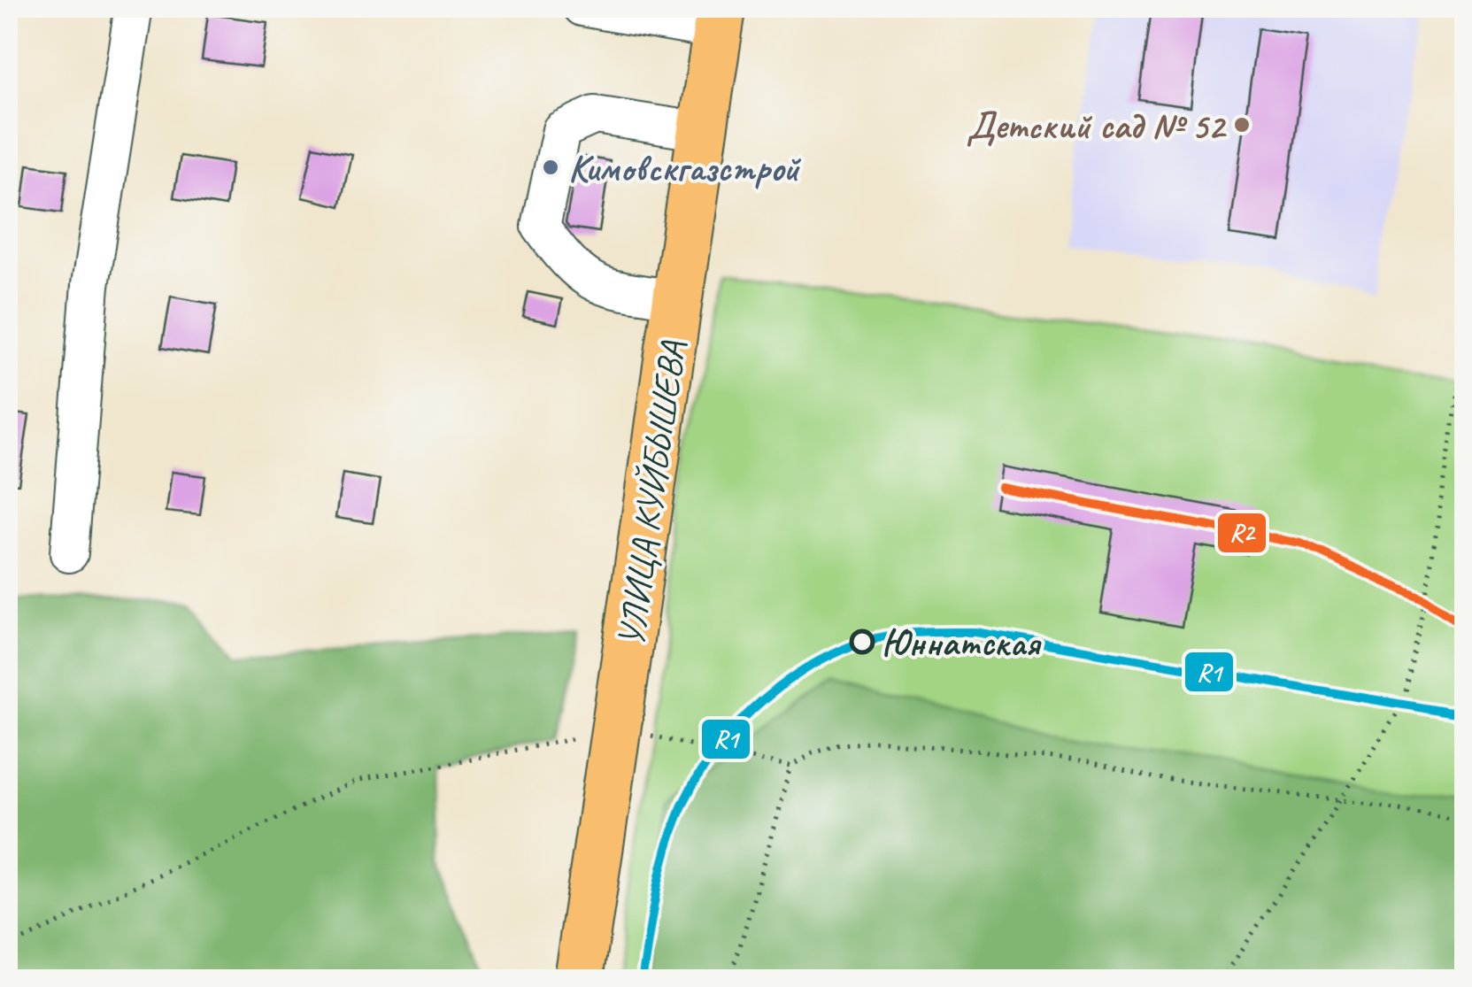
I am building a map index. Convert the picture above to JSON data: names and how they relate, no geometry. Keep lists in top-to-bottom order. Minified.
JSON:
{"streets":{"main road":["УЛИЦА КУЙБЫШЕВА"]},"places":["Детский сад № 52","Кимовскгазстрой","Юннатская"],"lines":["transit line R2","transit line R1"]}
